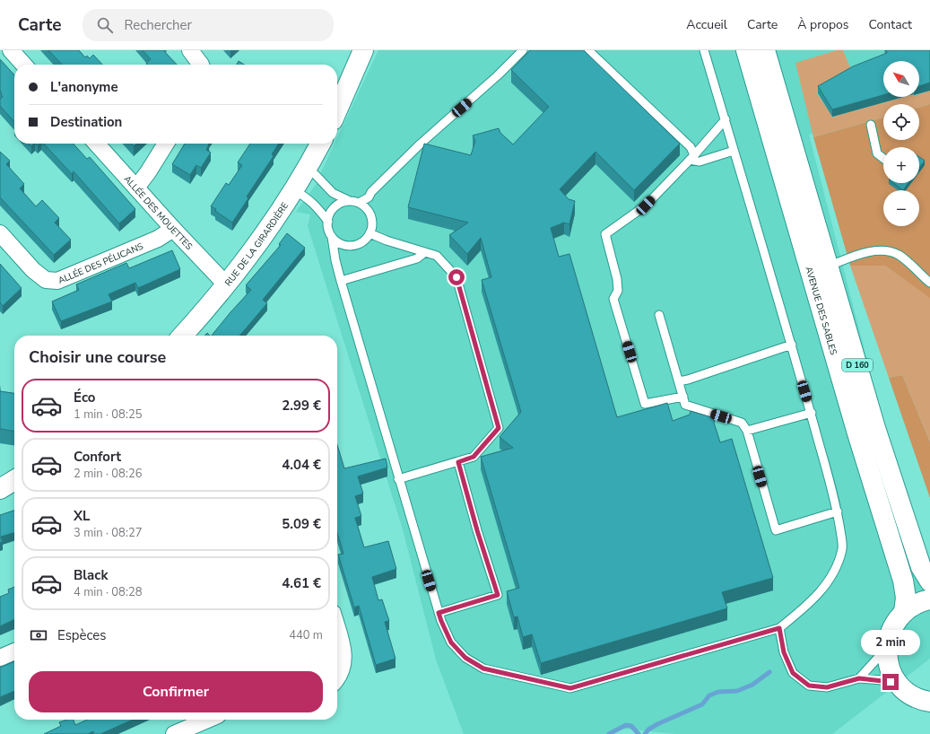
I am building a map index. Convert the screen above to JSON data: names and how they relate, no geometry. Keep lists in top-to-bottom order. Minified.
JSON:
{"streets":{"main road":["RUE DE LA GIRARDIÈRE","AVENUE DES SABLES","D 160"],"street":["ALLÉE DES MOUETTES","ALLÉE DES PÉLICANS"]},"crossings":[["ALLÉE DES MOUETTES","RUE DE LA GIRARDIÈRE"],["ALLÉE DES MOUETTES","ALLÉE DES PÉLICANS"]],"north":"top left","page":{"header":"Carte","search":"Rechercher","nav":["Accueil","Carte","À propos","Contact"],"map_buttons":["+","−"],"banner":["L'anonyme","Destination"],"heading":"Choisir une course","list":[{"name":"Éco","note":"1 min · 08:25","value":"2.99 €"},{"name":"Confort","note":"2 min · 08:26","value":"4.04 €"},{"name":"XL","note":"3 min · 08:27","value":"5.09 €"},{"name":"Black","note":"4 min · 08:28","value":"4.61 €"}],"pay":["Espèces","440 m"],"bubble":"2 min","buttons":"Confirmer"}}
